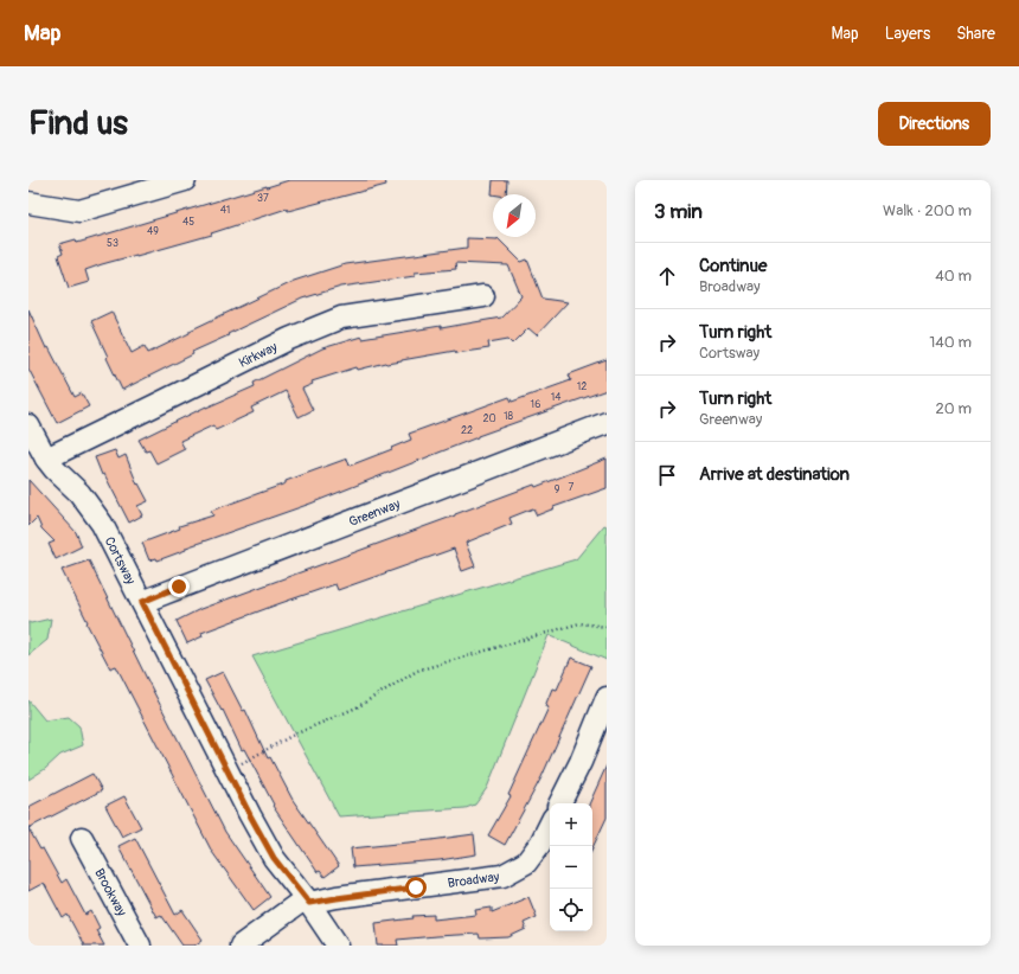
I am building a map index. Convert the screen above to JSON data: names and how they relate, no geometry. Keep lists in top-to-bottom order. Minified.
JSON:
{"streets":{"street":["Kirkway","Greenway","Cortsway","Broadway","Brookway"]},"crossings":[["Kirkway","Cortsway"],["Greenway","Cortsway"],["Cortsway","Broadway"]],"house_numbers":["37","41","45","49","53","12","14","16","18","20","22","7","9"],"north":"bottom left","page":{"header":"Map","nav":["Map","Layers","Share"],"buttons":"Directions","title":"Find us","heading":["3 min","Walk · 200 m"],"list":[["Continue","Broadway","40 m"],["Turn right","Cortsway","140 m"],["Turn right","Greenway","20 m"],"Arrive at destination"],"map_buttons":["+","−"]}}
